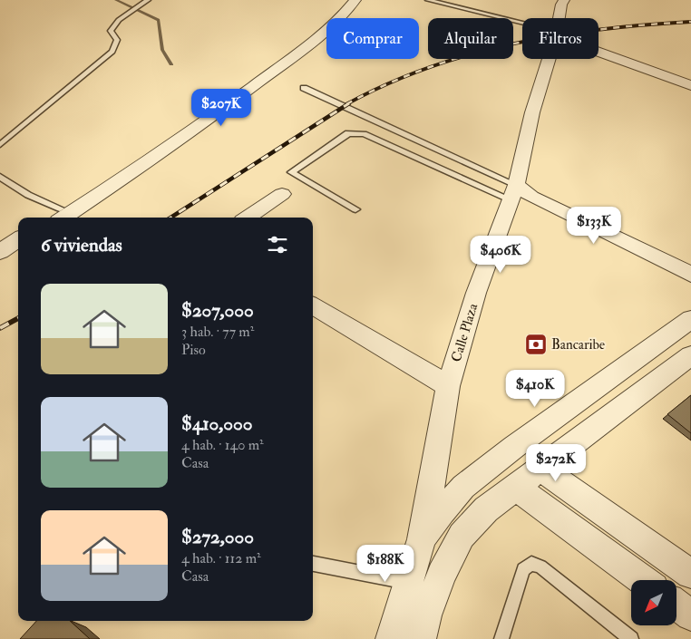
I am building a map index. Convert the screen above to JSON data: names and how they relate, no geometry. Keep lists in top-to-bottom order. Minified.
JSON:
{"streets":{"street":["Calle Plaza"]},"places":{"bank":["Bancaribe"]},"north":"bottom left","page":{"chip":["Comprar","Alquilar","Filtros"],"price":["$207K","$133K","$406K","$410K","$272K","$188K"],"heading":"6 viviendas","list":[{"name":"$207,000","note":"3 hab. · 77 m² · Piso"},{"name":"$410,000","note":"4 hab. · 140 m² · Casa"},{"name":"$272,000","note":"4 hab. · 112 m² · Casa"}]}}
